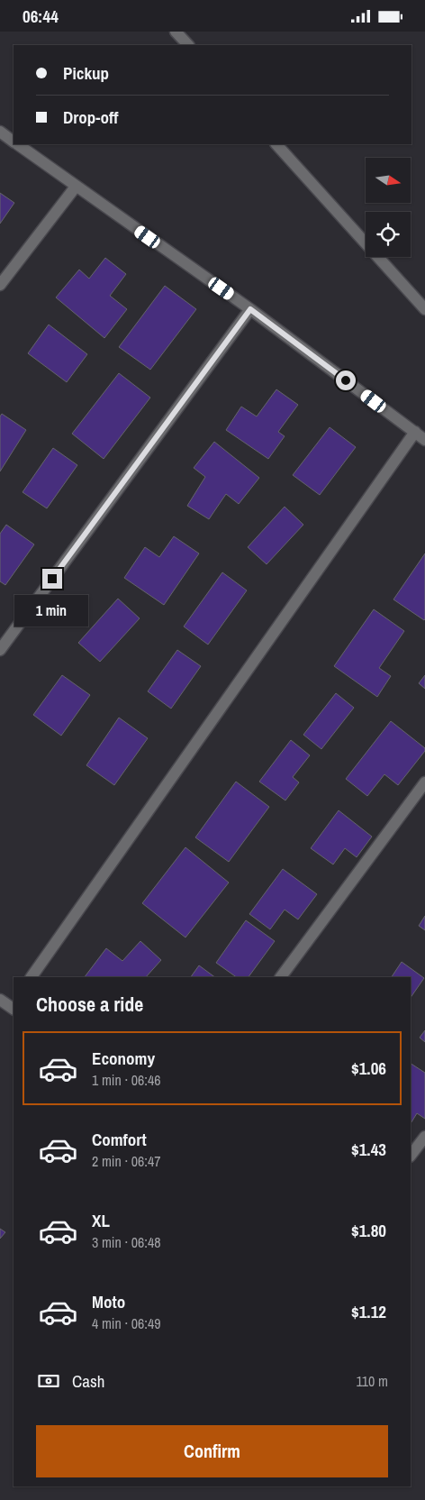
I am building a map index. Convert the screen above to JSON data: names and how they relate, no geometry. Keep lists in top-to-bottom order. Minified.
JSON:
{"north":"right","page":{"status":"06:44","banner":["Pickup","Drop-off"],"bubble":"1 min","heading":"Choose a ride","list":[{"name":"Economy","note":"1 min · 06:46","value":"$1.06"},{"name":"Comfort","note":"2 min · 06:47","value":"$1.43"},{"name":"XL","note":"3 min · 06:48","value":"$1.80"},{"name":"Moto","note":"4 min · 06:49","value":"$1.12"}],"pay":["Cash","110 m"],"buttons":"Confirm"}}
